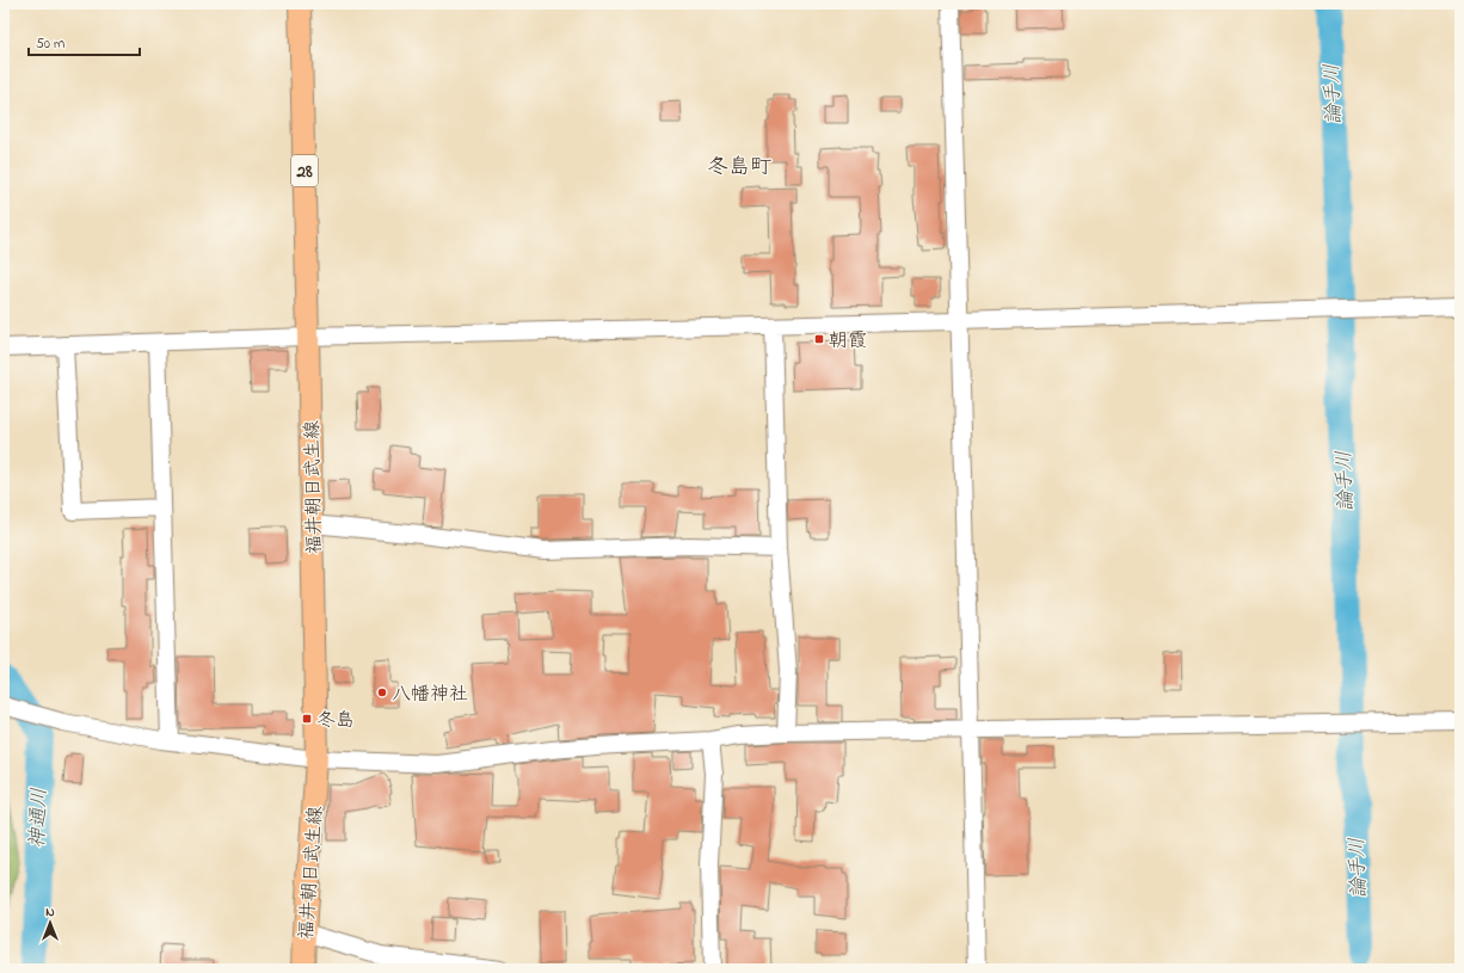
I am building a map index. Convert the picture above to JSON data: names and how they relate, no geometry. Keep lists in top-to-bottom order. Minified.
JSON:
{"streets":{"main road":["28","福井朝日武生線"]},"districts":["冬島町"],"water":["論手川","神通川"],"places":{"transit":["朝霞","冬島"],"other":["八幡神社"]},"scale_bar":"50 m","north":"top"}
